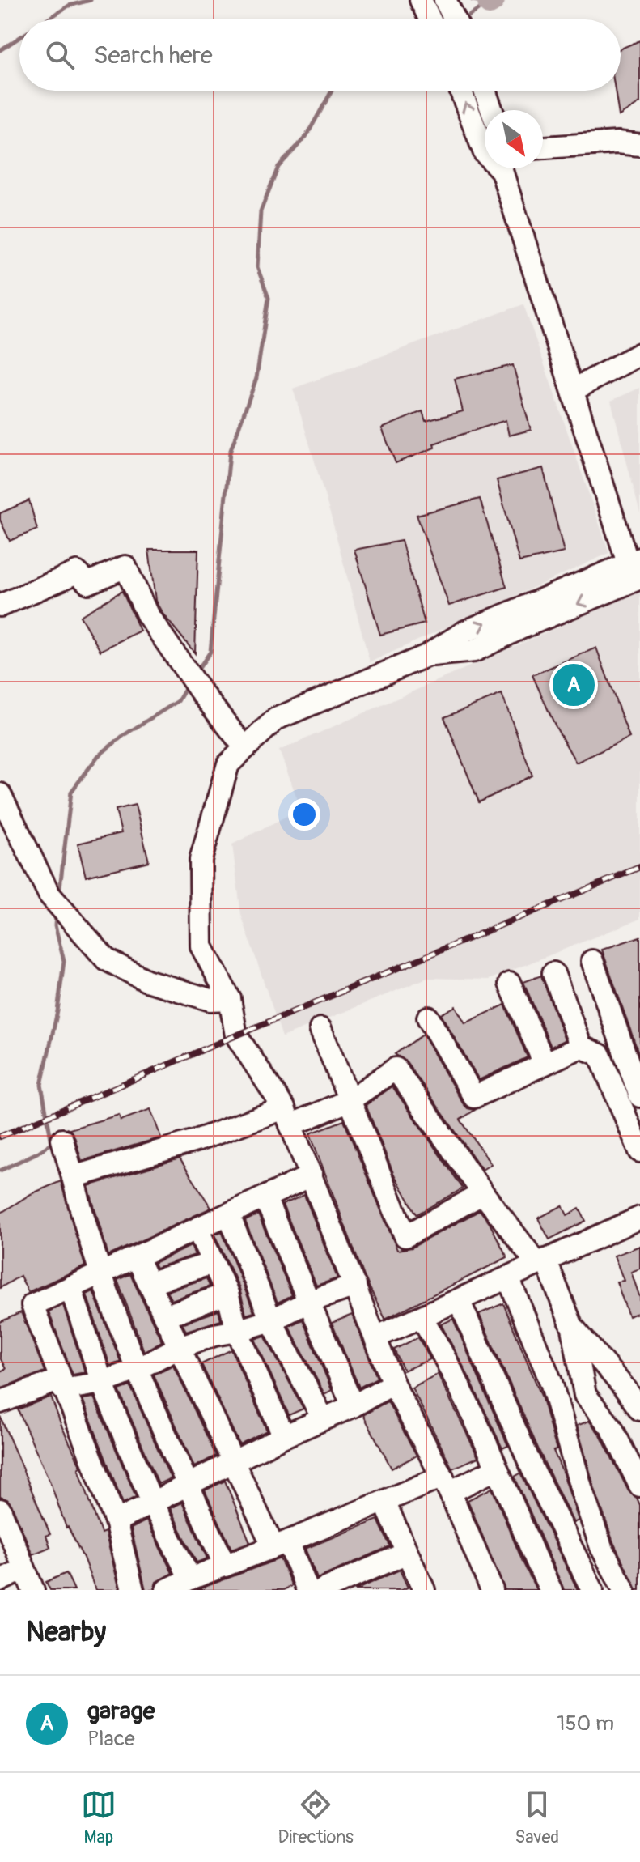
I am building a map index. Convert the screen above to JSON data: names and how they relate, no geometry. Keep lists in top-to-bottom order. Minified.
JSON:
{"north":"bottom right","page":{"search":"Search here","pins":"A","heading":"Nearby","list":[{"mark":"A","name":"garage","note":"Place","value":"150 m"}],"nav":["Map","Directions","Saved"]}}
